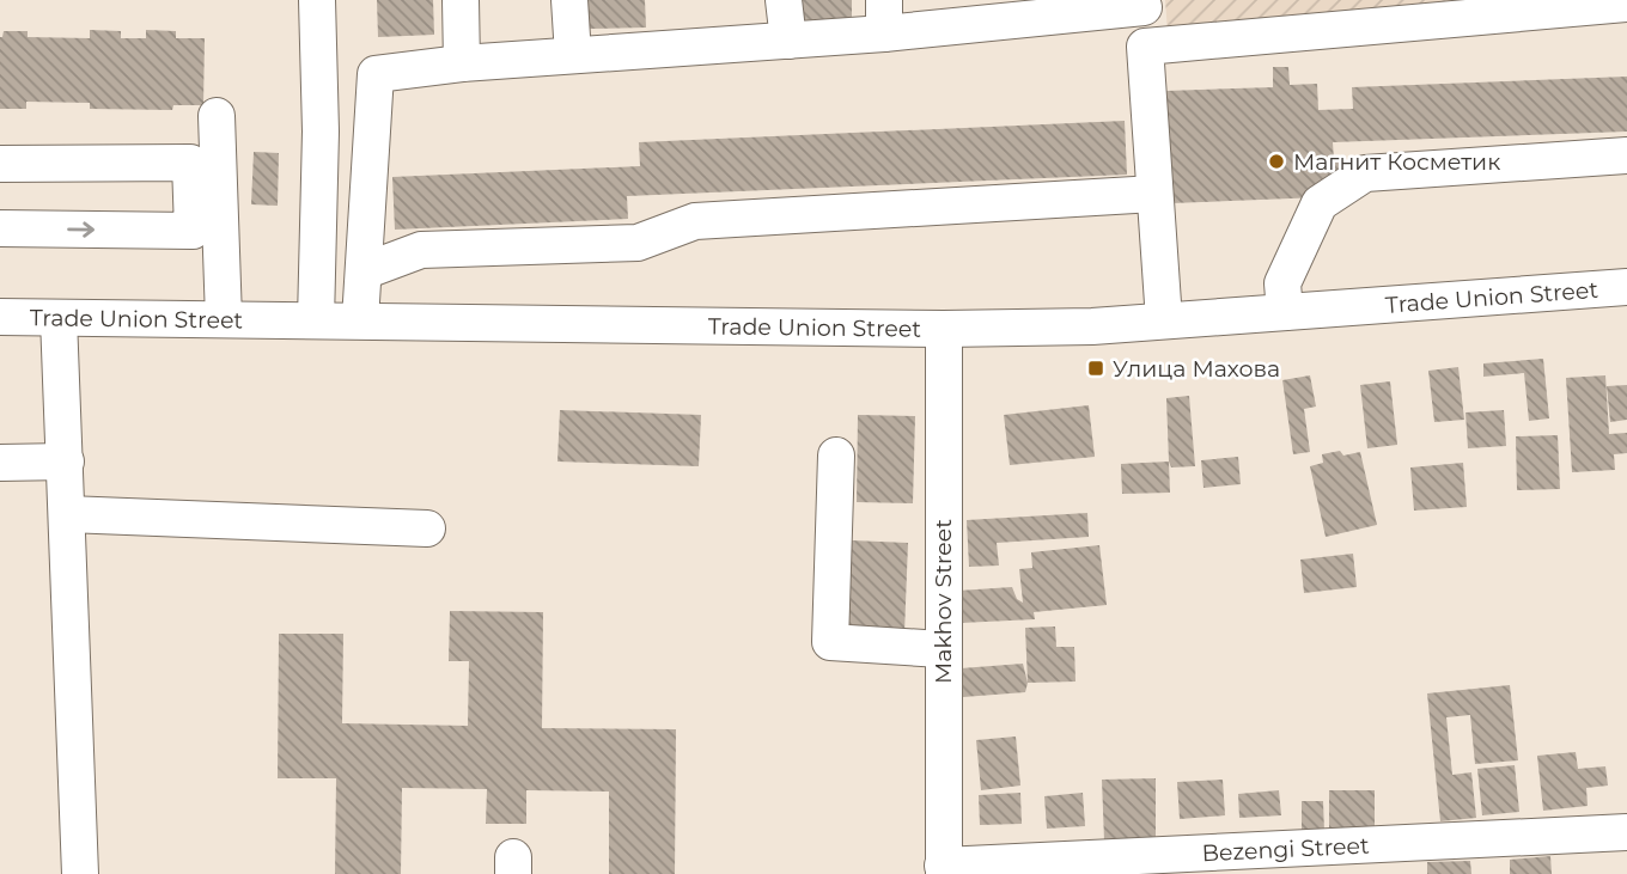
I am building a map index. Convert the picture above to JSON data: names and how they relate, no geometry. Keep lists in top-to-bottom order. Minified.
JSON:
{"streets":{"street":["Trade Union Street","Makhov Street","Bezengi Street"]},"crossings":[["Trade Union Street","Makhov Street"],["Makhov Street","Bezengi Street"]],"places":{"other":["Магнит Косметик"],"transit":["Улица Махова"]}}
